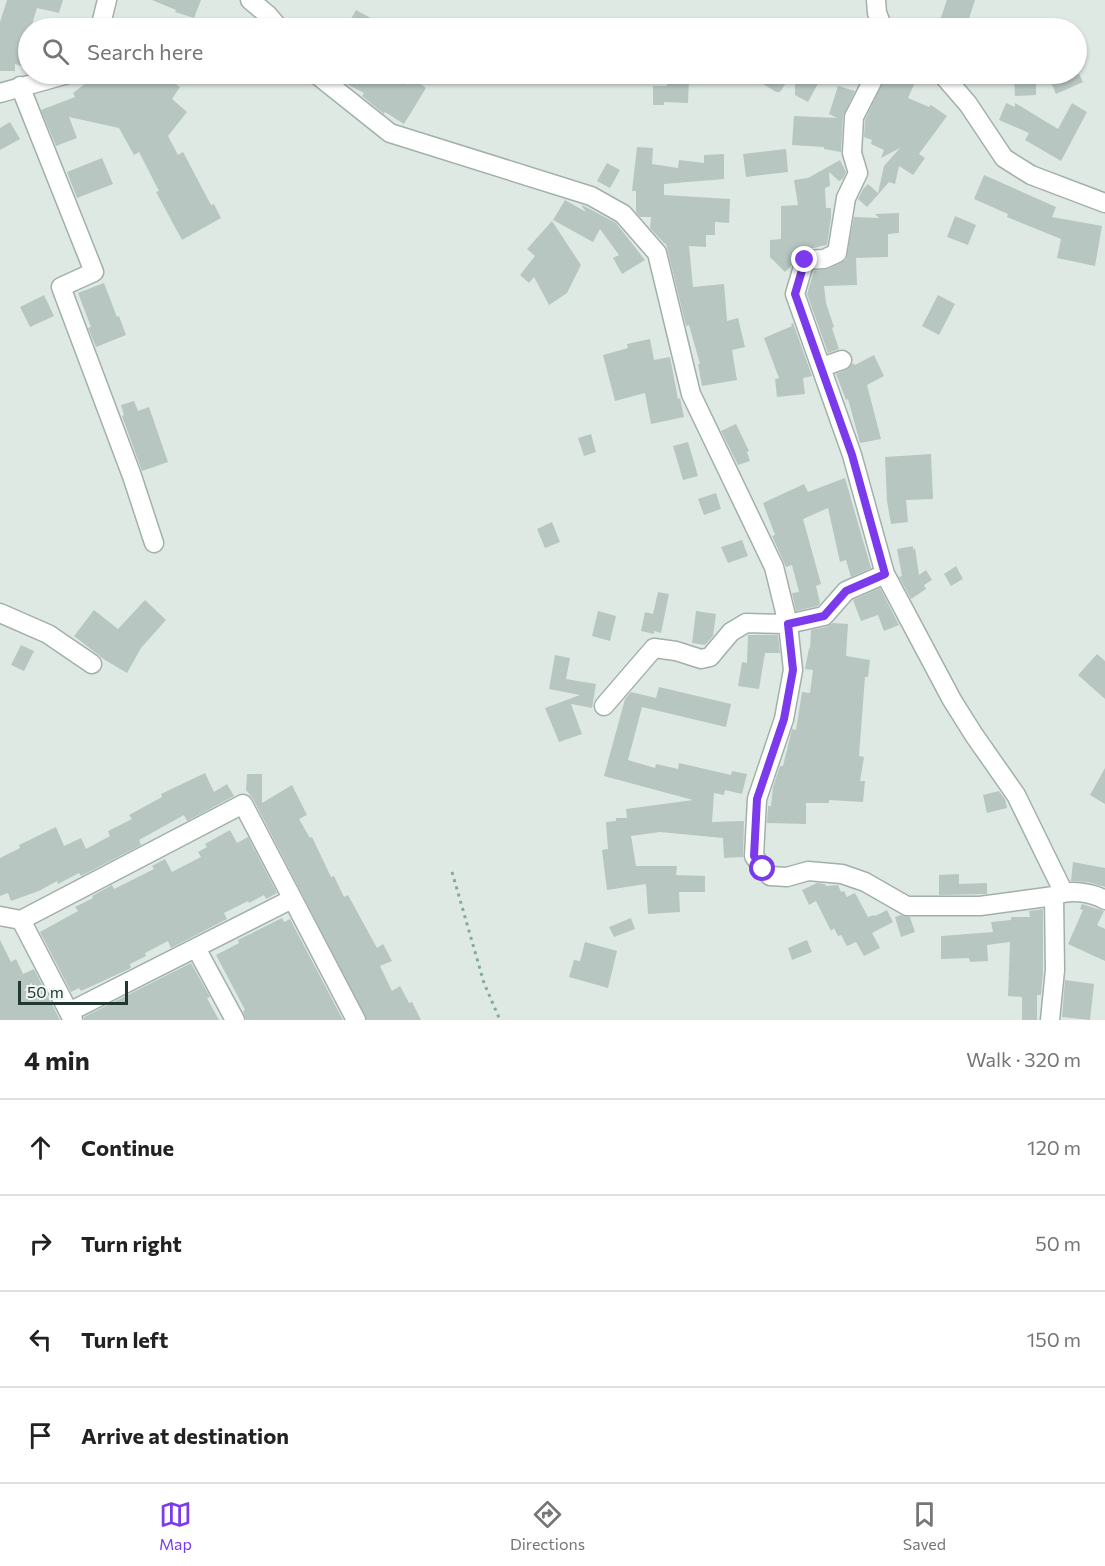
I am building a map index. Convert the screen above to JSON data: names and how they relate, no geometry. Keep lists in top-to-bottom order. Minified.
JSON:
{"scale_bar":"50 m","page":{"search":"Search here","scale":"50 m","heading":["4 min","Walk · 320 m"],"list":[["Continue","120 m"],["Turn right","50 m"],["Turn left","150 m"],"Arrive at destination"],"nav":["Map","Directions","Saved"]}}
